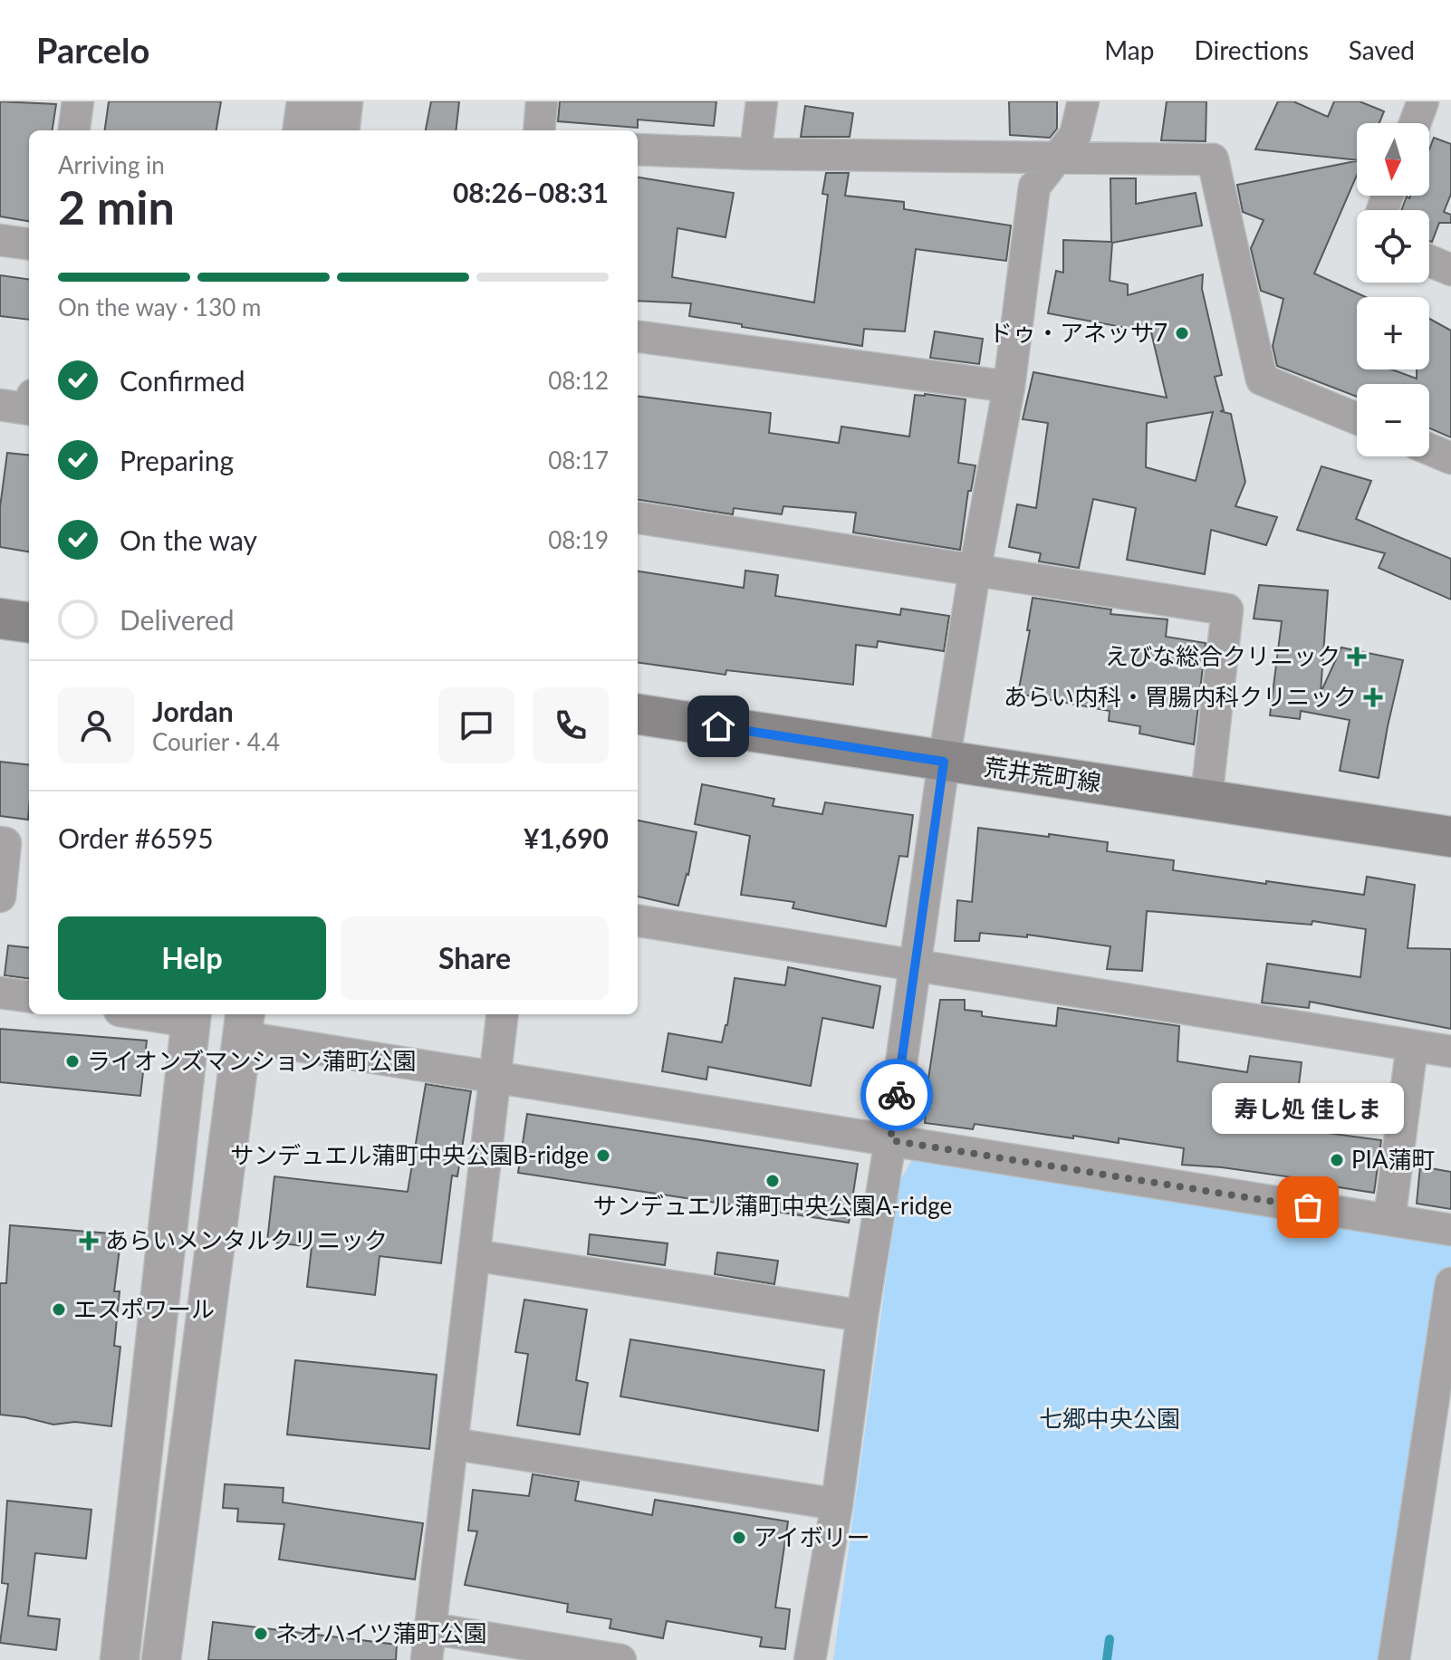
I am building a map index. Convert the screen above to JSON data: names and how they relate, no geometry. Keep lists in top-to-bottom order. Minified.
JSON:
{"streets":{"main road":["荒井荒町線"]},"parks":["七郷中央公園"],"places":{"other":["ドゥ・アネッサ7","ライオンズマンション蒲町公園","サンデュエル蒲町中央公園B-ridge","PIA蒲町","サンデュエル蒲町中央公園A-ridge","寿し処 佳しま","エスポワール","アイボリー","ネオハイツ蒲町公園"],"health":["えびな総合クリニック","あらい内科・胃腸内科クリニック","あらいメンタルクリニック"]},"north":"bottom","page":{"header":"Parcelo","nav":["Map","Directions","Saved"],"map_buttons":["+","−"],"heading":["2 min","Arriving in","08:26–08:31"],"panel":["Jordan","Courier · 4.4","Order #6595","¥1,690"],"bar":"On the way · 130 m","list":[["Confirmed","08:12"],["Preparing","08:17"],["On the way","08:19"],"Delivered"],"buttons":["Help","Share"],"bubble":"寿し処 佳しま"}}
